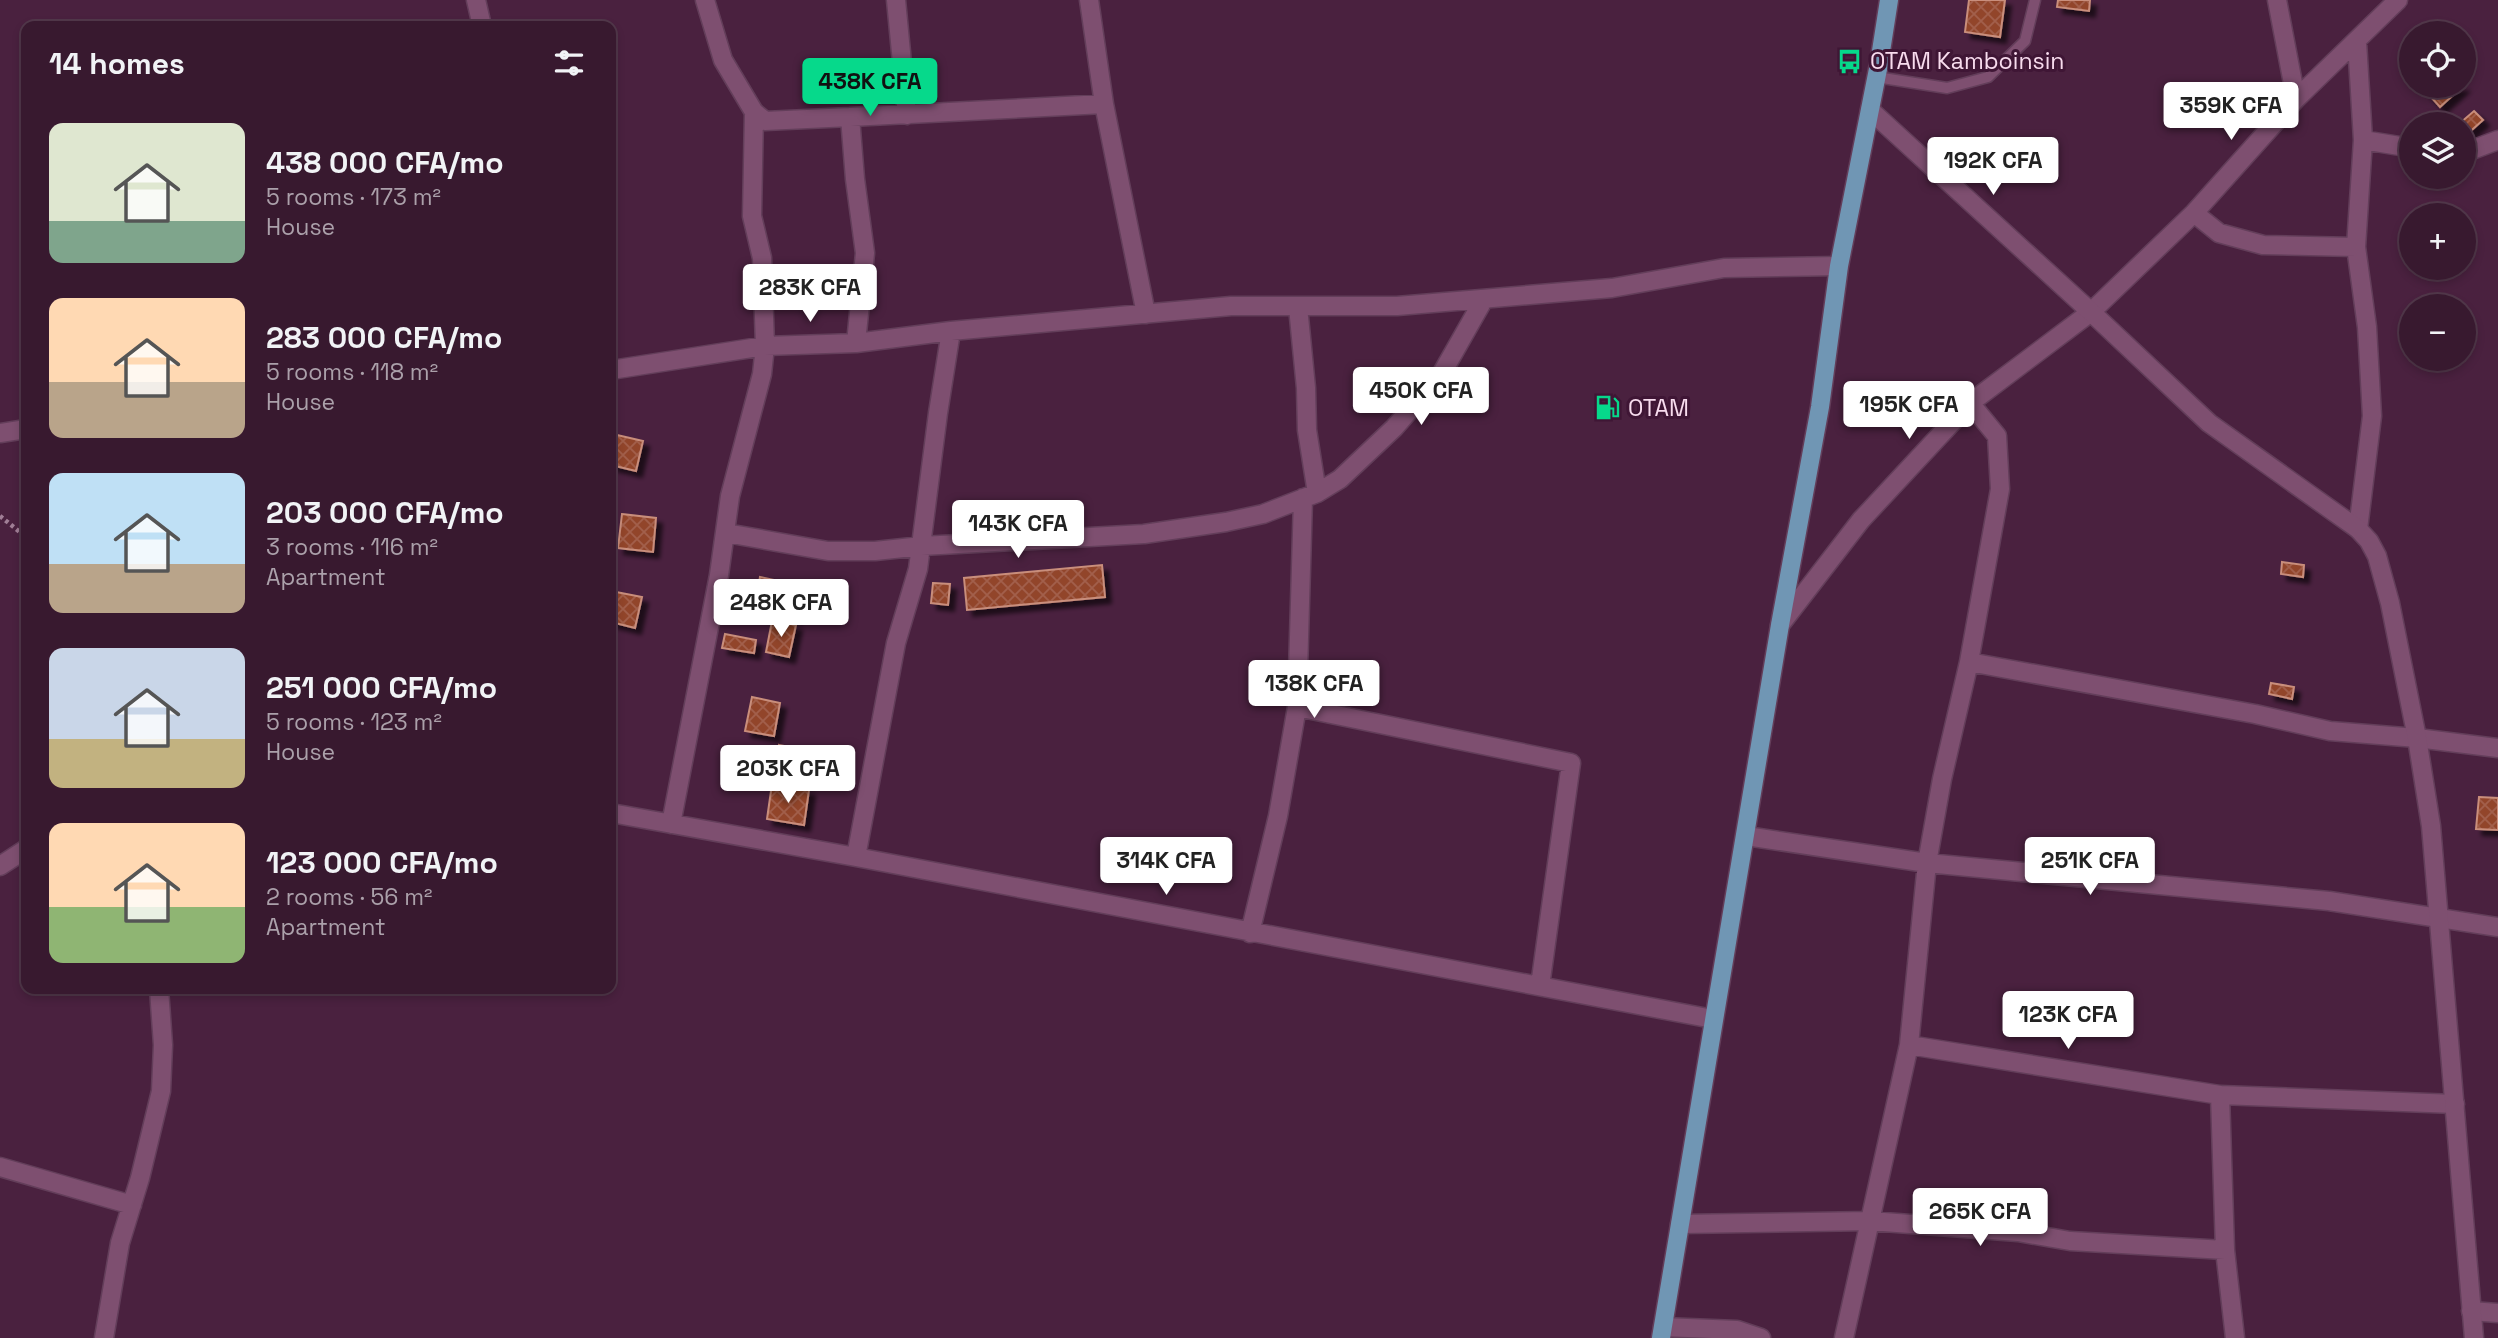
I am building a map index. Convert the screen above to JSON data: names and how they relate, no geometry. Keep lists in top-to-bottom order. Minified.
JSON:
{"places":{"bus stop":["OTAM Kamboinsin"],"fuel station":["OTAM"]},"page":{"map_buttons":["+","−"],"heading":"14 homes","price":["438K CFA","359K CFA","192K CFA","283K CFA","450K CFA","195K CFA","143K CFA","248K CFA","138K CFA","203K CFA","314K CFA","251K CFA","123K CFA","265K CFA"],"list":[{"name":"438 000 CFA/mo","note":"5 rooms · 173 m² · House"},{"name":"283 000 CFA/mo","note":"5 rooms · 118 m² · House"},{"name":"203 000 CFA/mo","note":"3 rooms · 116 m² · Apartment"},{"name":"251 000 CFA/mo","note":"5 rooms · 123 m² · House"},{"name":"123 000 CFA/mo","note":"2 rooms · 56 m² · Apartment"}]}}
